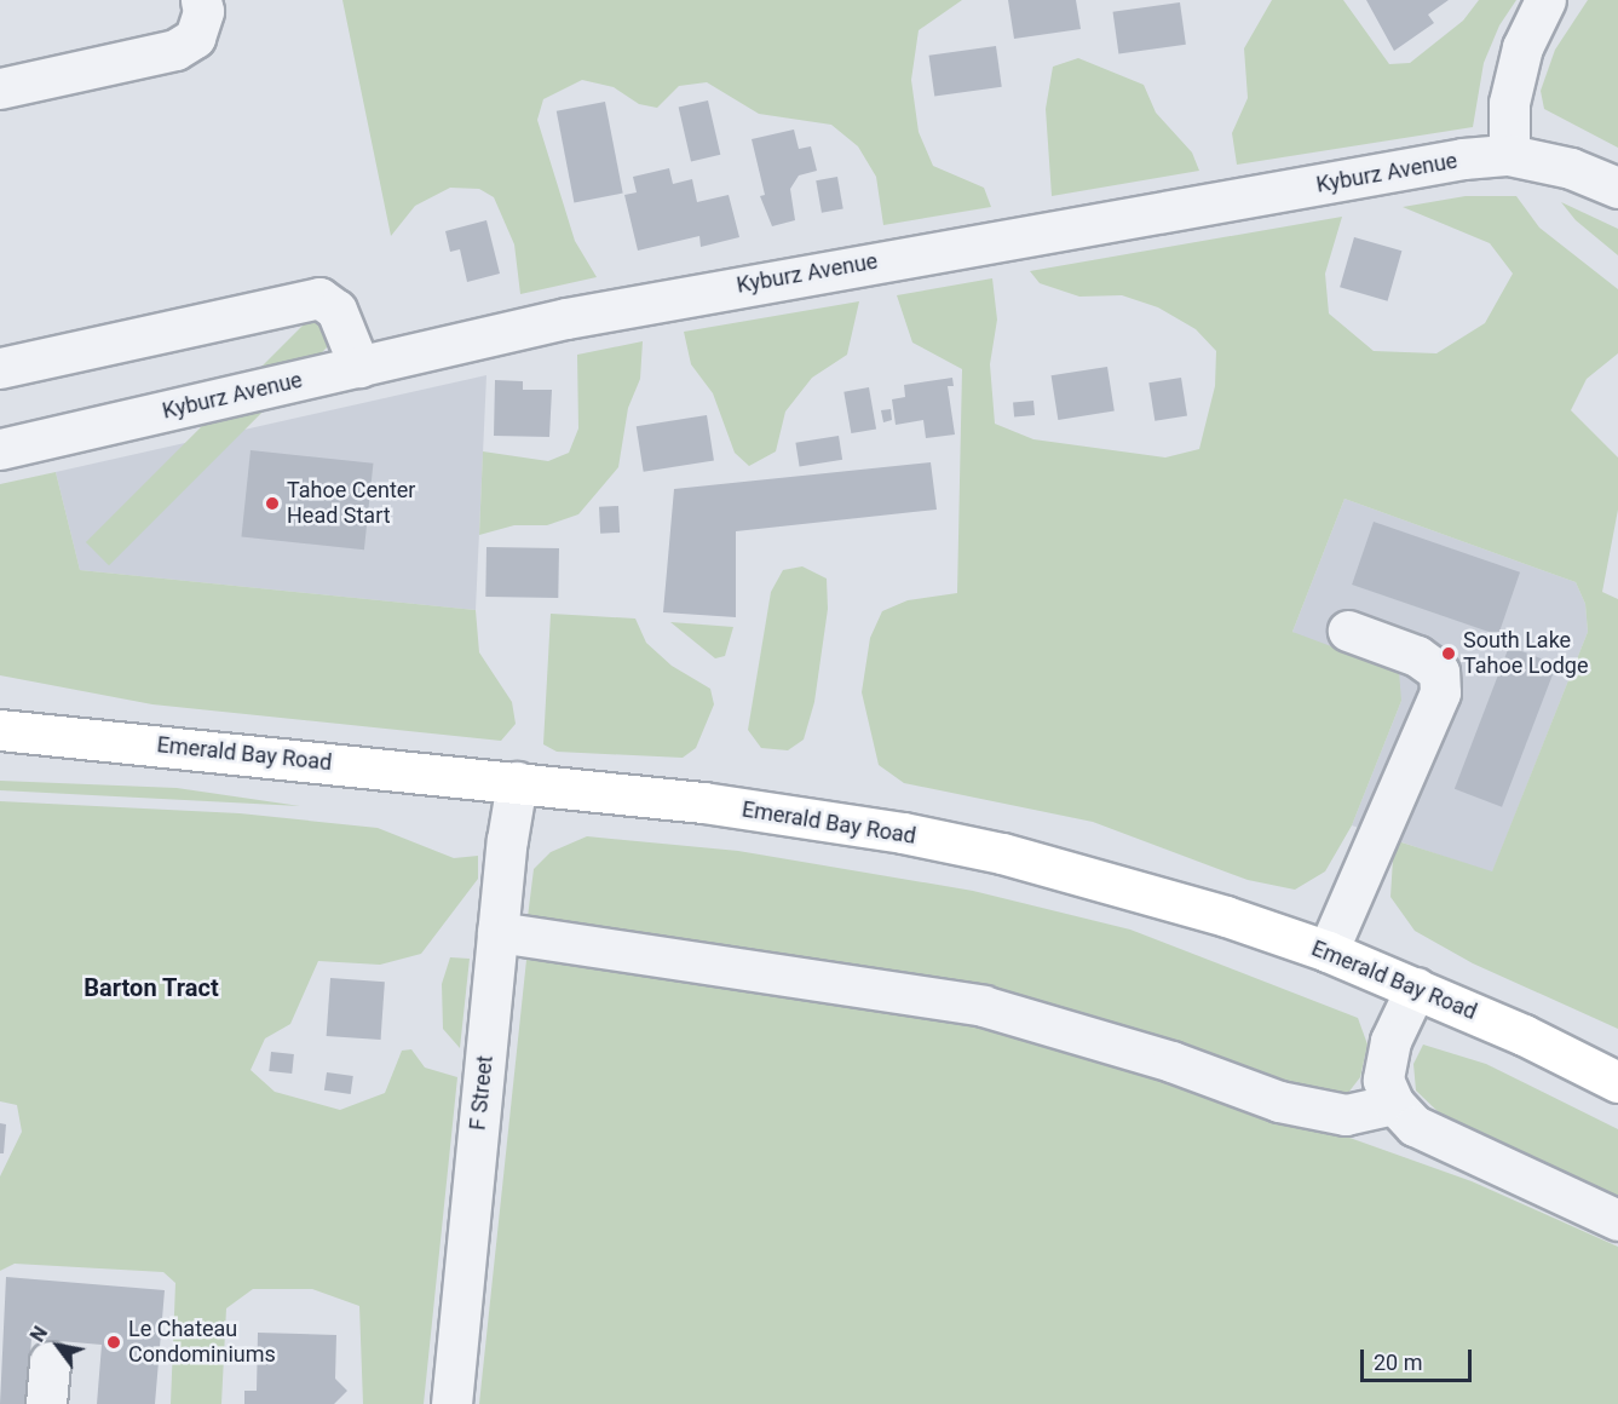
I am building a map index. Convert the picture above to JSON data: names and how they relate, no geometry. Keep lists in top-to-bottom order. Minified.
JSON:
{"streets":{"highway":["Emerald Bay Road"],"street":["Kyburz Avenue","F Street"]},"crossings":[["Emerald Bay Road","F Street"]],"districts":["Barton Tract"],"places":["Tahoe Center Head Start","South Lake Tahoe Lodge","Le Chateau Condominiums"],"scale_bar":"20 m","north":"top left"}
